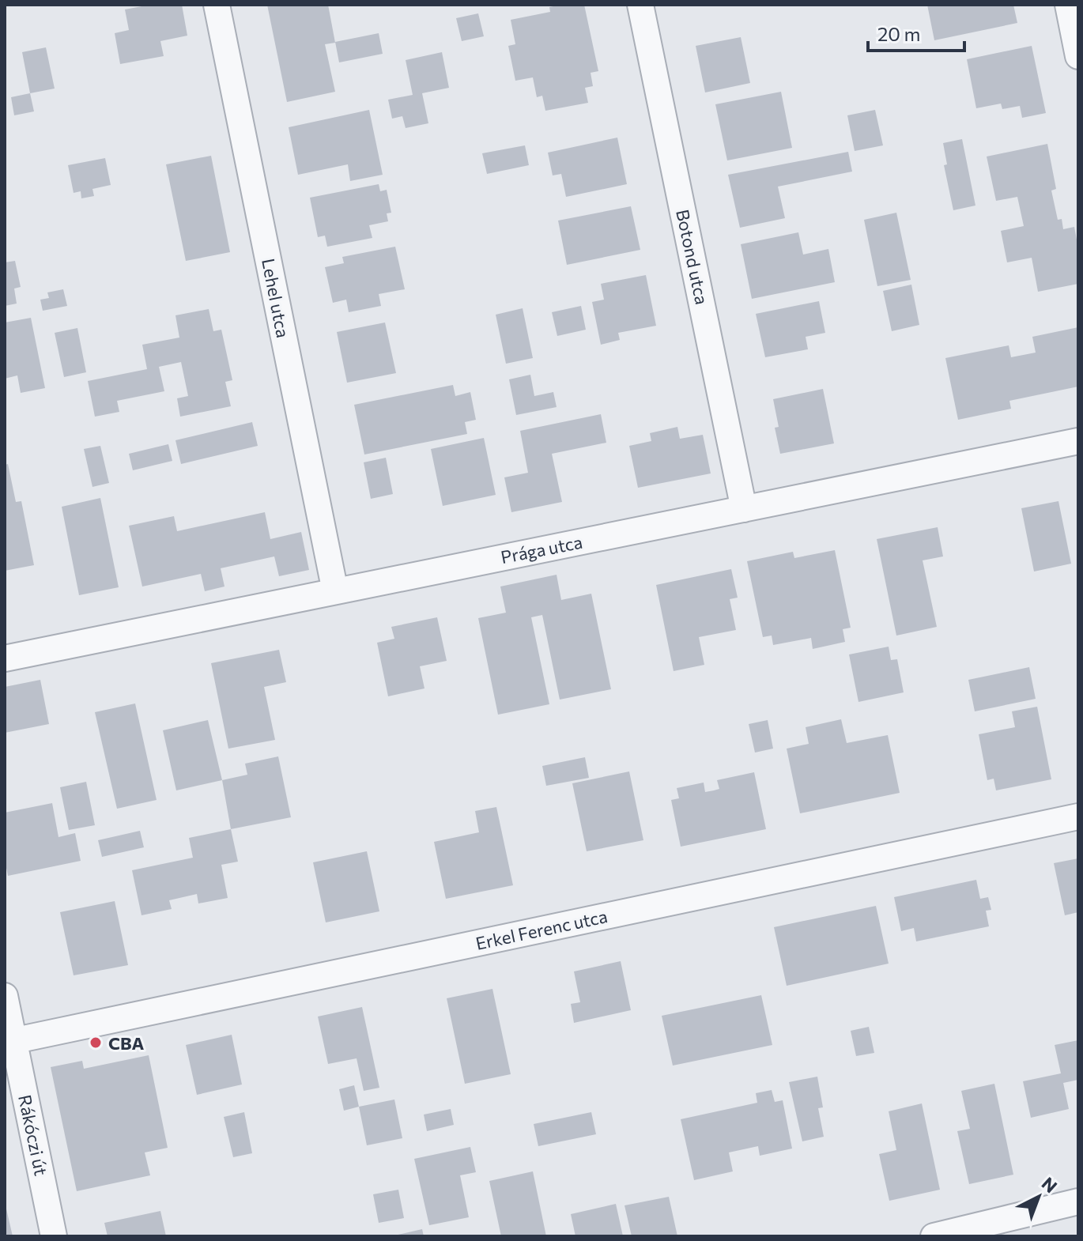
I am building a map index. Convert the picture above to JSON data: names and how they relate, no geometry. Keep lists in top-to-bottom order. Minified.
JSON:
{"streets":{"street":["Botond utca","Lehel utca","Prága utca","Erkel Ferenc utca","Rákóczi út"]},"crossings":[["Botond utca","Prága utca"],["Lehel utca","Prága utca"],["Erkel Ferenc utca","Rákóczi út"]],"places":["CBA"],"scale_bar":"20 m","north":"top right"}
